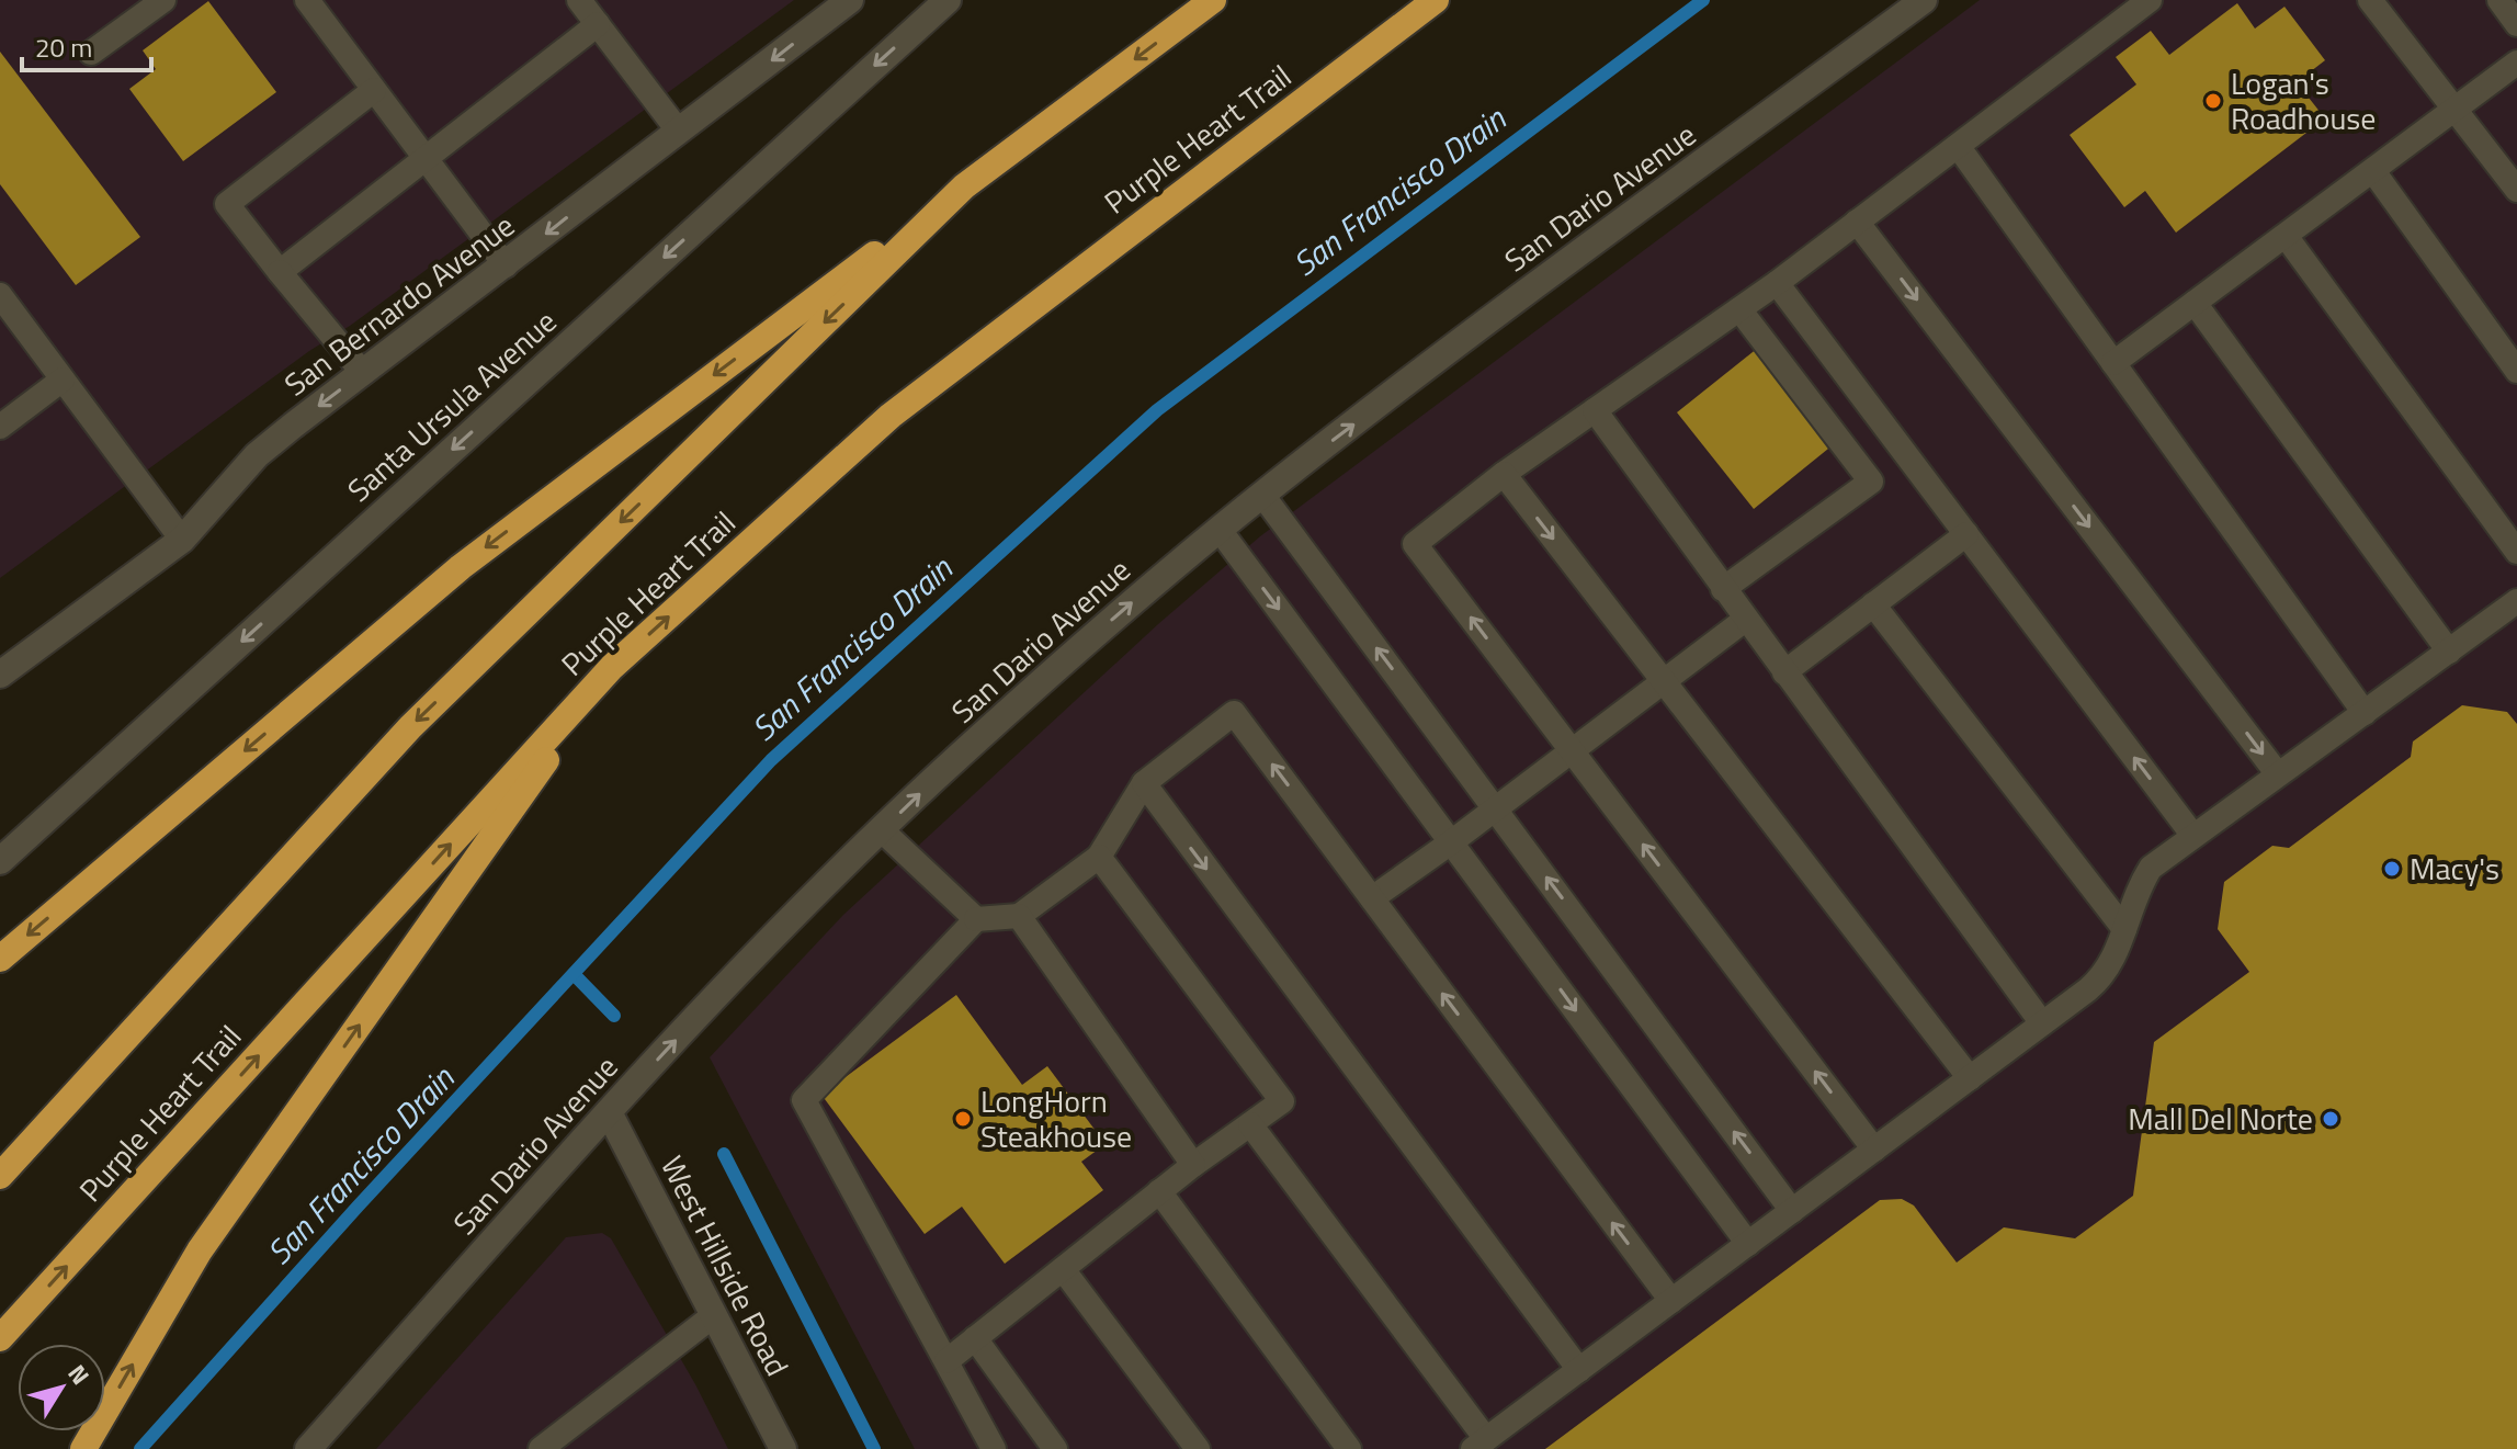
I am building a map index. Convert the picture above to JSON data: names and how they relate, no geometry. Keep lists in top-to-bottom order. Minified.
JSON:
{"streets":{"highway":["Purple Heart Trail"],"main road":["San Dario Avenue","San Bernardo Avenue","Santa Ursula Avenue","West Hillside Road"]},"crossings":[["San Dario Avenue","West Hillside Road"]],"one_way":["San Dario Avenue","San Bernardo Avenue","Santa Ursula Avenue"],"water":["San Francisco Drain"],"places":["Logan's Roadhouse","Macy's","LongHorn Steakhouse","Mall Del Norte"],"scale_bar":"20 m","north":"top right"}
